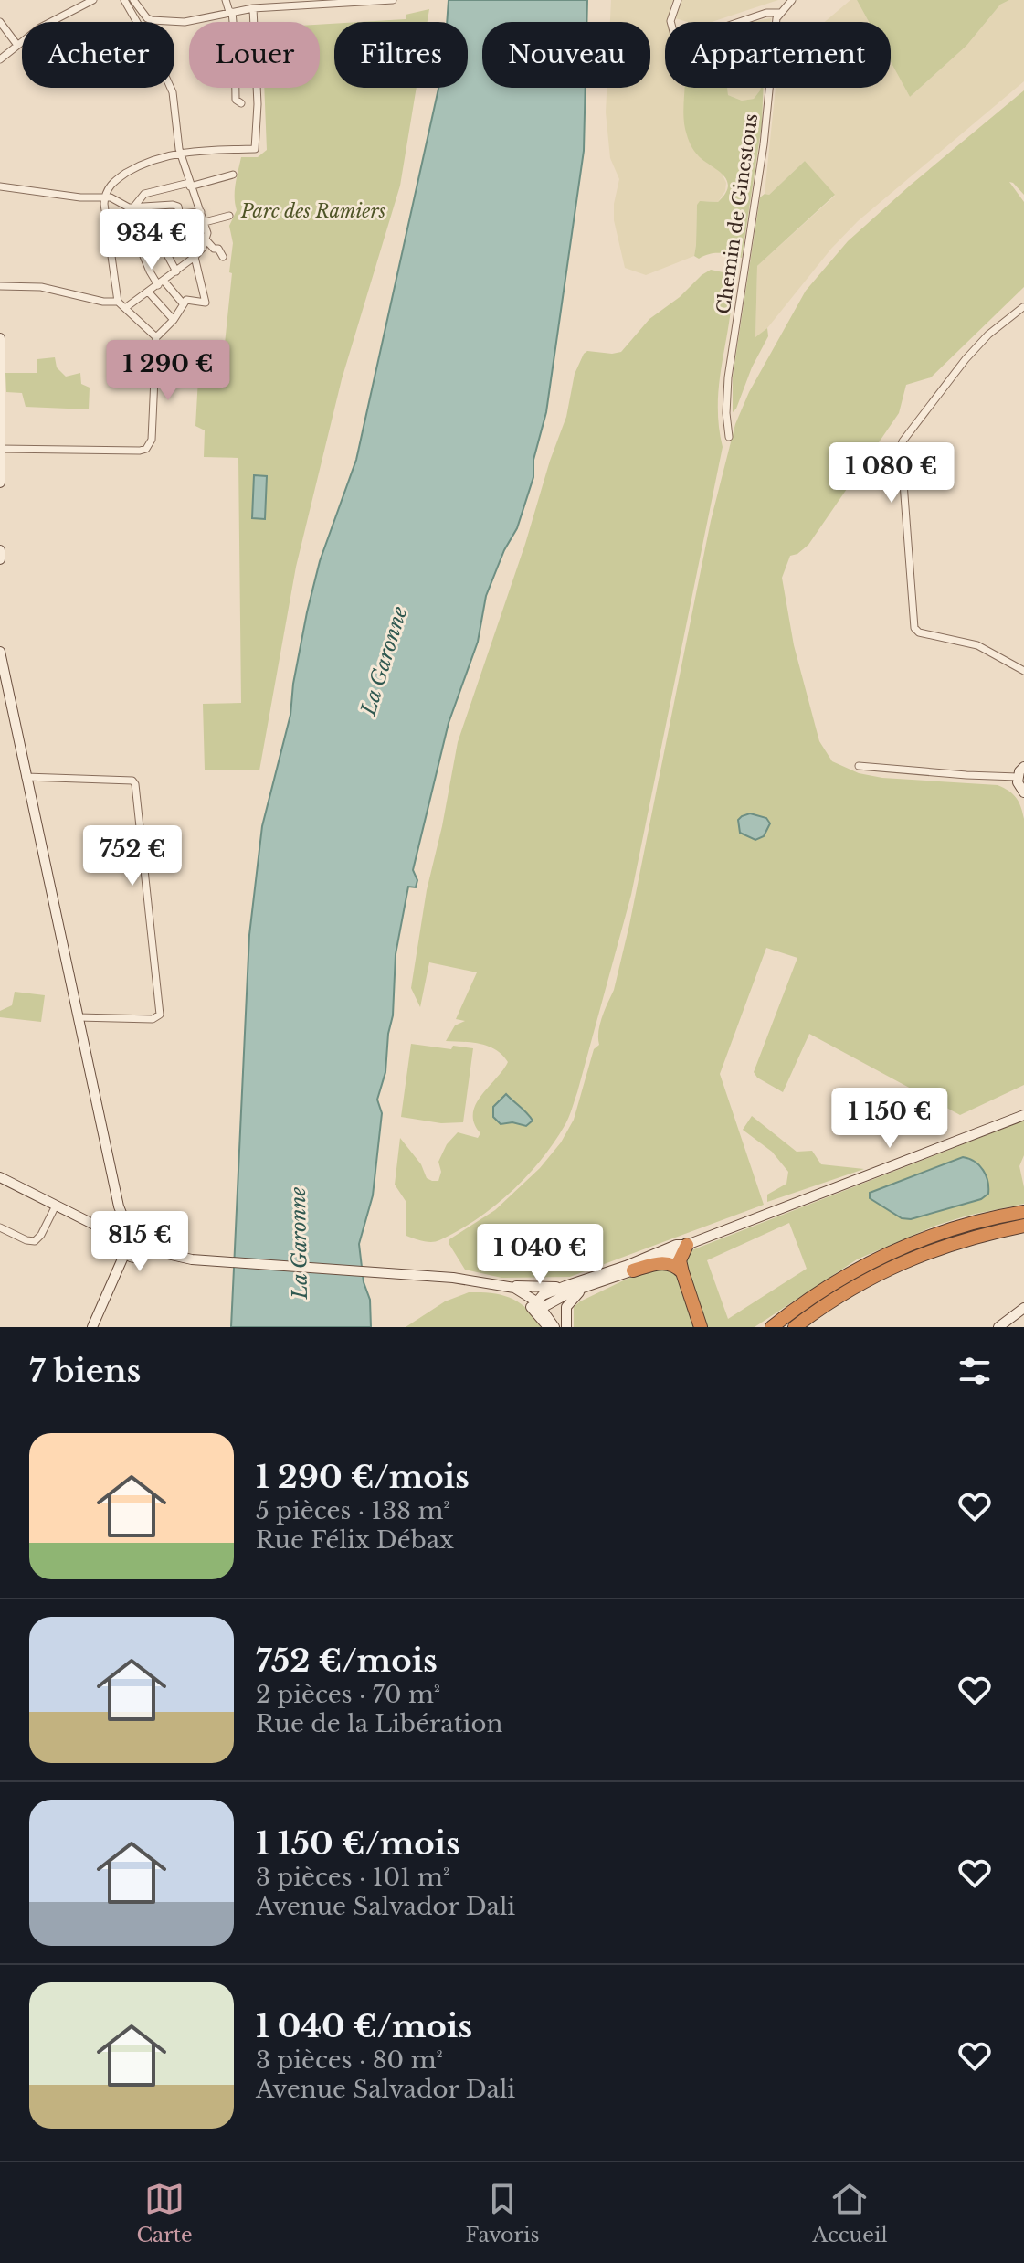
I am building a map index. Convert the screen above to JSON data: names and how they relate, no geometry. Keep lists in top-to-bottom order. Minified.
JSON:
{"streets":{"street":["Chemin de Ginestous"]},"water":["La Garonne"],"parks":["Parc des Ramiers"],"page":{"chip":["Acheter","Louer","Filtres","Nouveau","Appartement"],"price":["934 €","1 290 €","1 080 €","752 €","1 150 €","815 €","1 040 €"],"heading":"7 biens","list":[{"name":"1 290 €/mois","note":"5 pièces · 138 m² · Rue Félix Débax"},{"name":"752 €/mois","note":"2 pièces · 70 m² · Rue de la Libération"},{"name":"1 150 €/mois","note":"3 pièces · 101 m² · Avenue Salvador Dali"},{"name":"1 040 €/mois","note":"3 pièces · 80 m² · Avenue Salvador Dali"}],"tabs":["Carte","Favoris","Accueil"]}}
